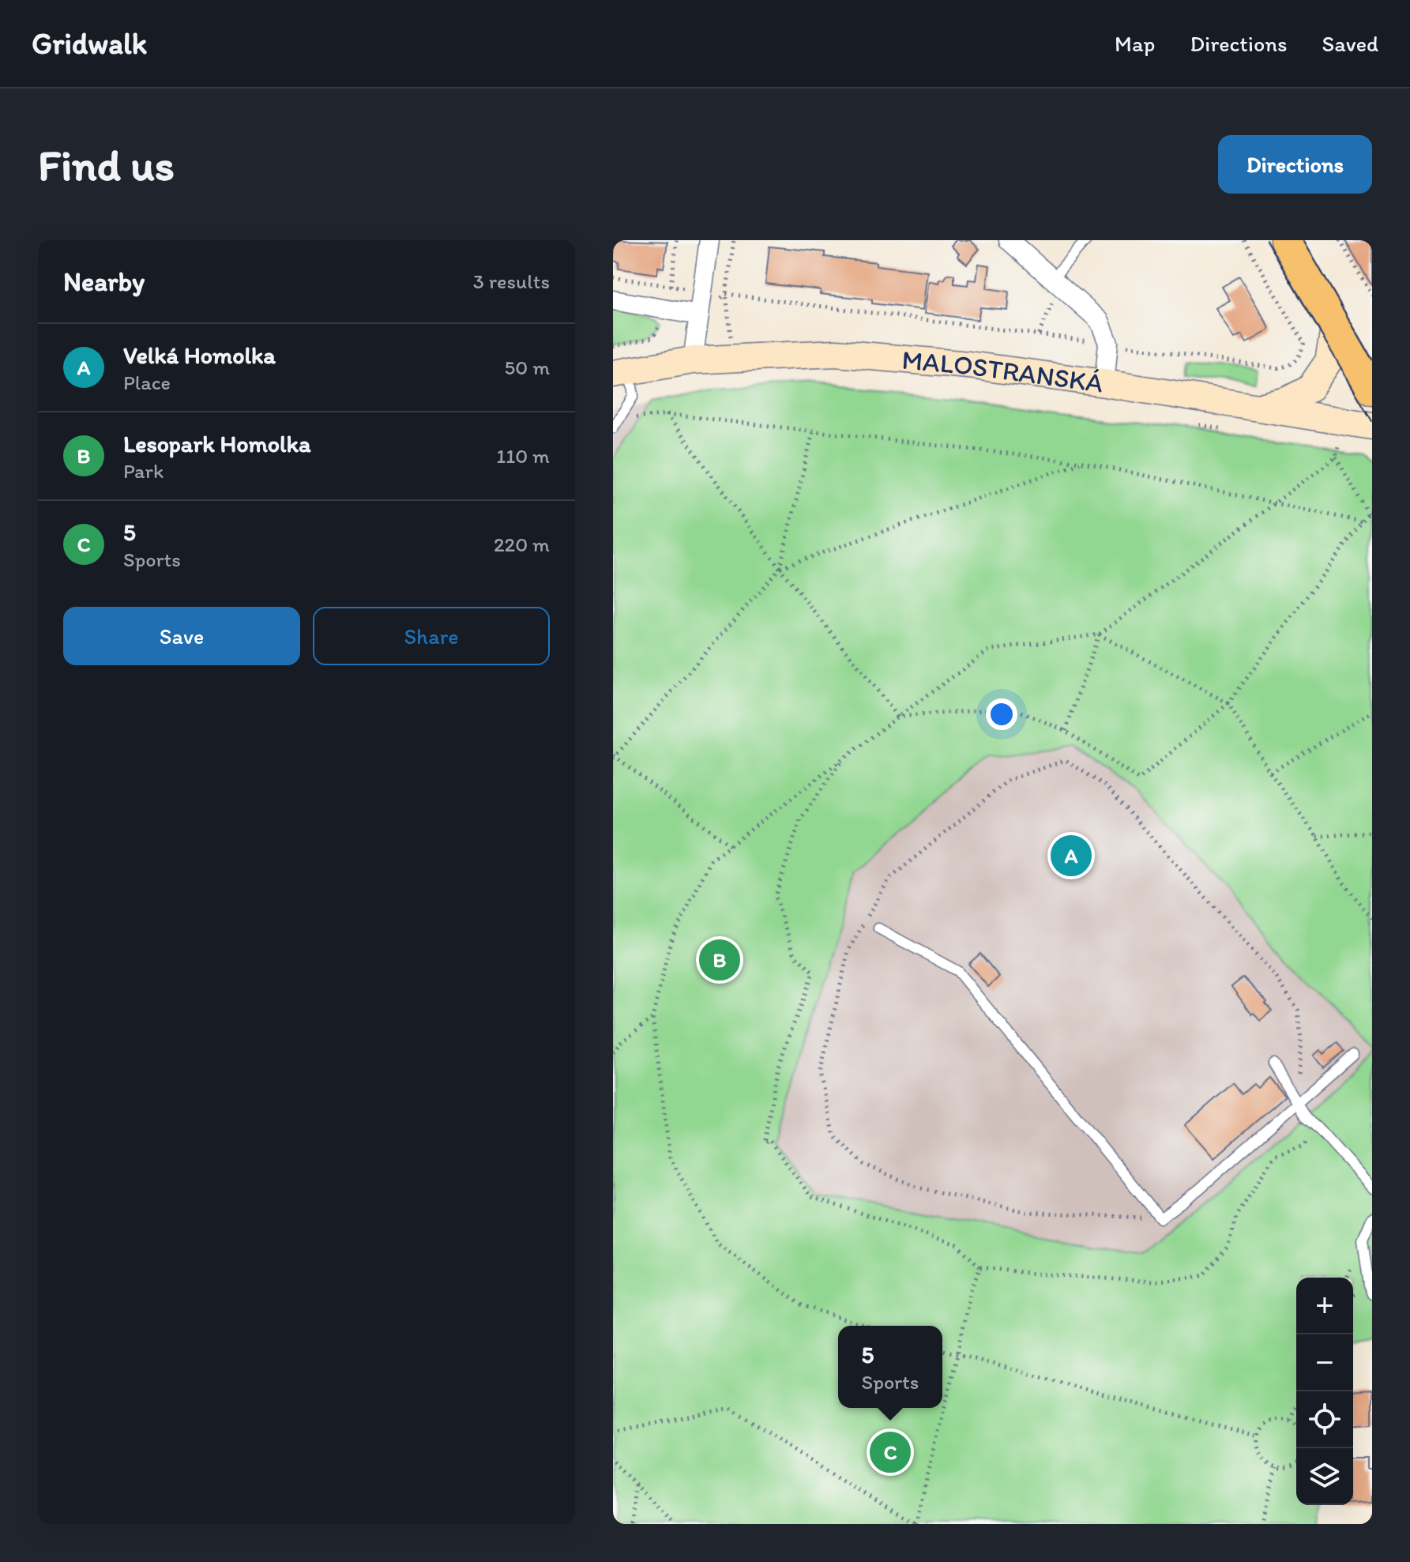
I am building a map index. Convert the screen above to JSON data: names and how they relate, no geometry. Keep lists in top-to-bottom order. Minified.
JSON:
{"streets":{"main road":["MALOSTRANSKÁ"]},"page":{"header":"Gridwalk","nav":["Map","Directions","Saved"],"buttons":["Directions",["Save","Share"]],"title":"Find us","heading":["Nearby","3 results"],"list":[{"mark":"A","name":"Velká Homolka","note":"Place","value":"50 m"},{"mark":"B","name":"Lesopark Homolka","note":"Park","value":"110 m"},{"mark":"C","name":"5","note":"Sports","value":"220 m"}],"pins":["A","B","C"],"map_buttons":["+","−"],"popup":["5","Sports"]}}
